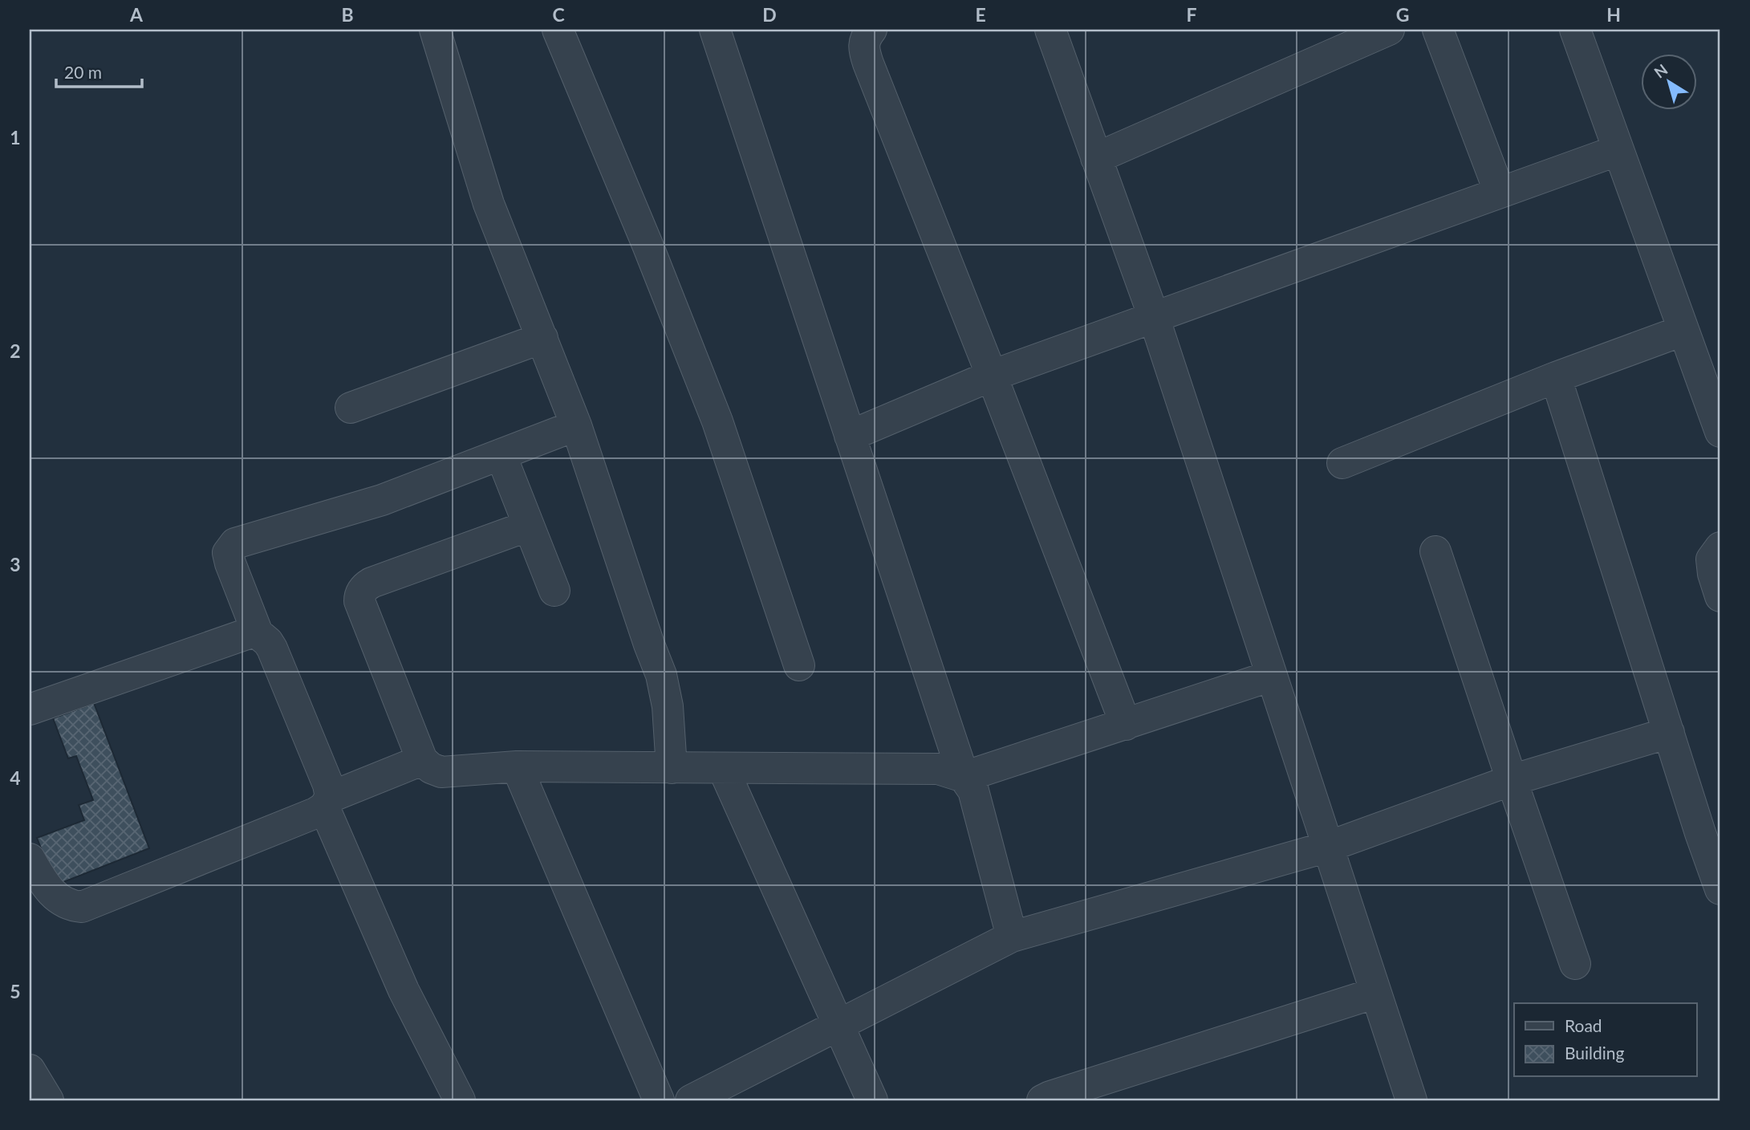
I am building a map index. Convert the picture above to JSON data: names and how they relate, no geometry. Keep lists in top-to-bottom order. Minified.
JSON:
{"legend":["Road","Building"],"scale_bar":"20 m","north":"top left","grid":{"columns":["A","B","C","D","E","F","G","H"],"rows":["1","2","3","4","5"]}}
